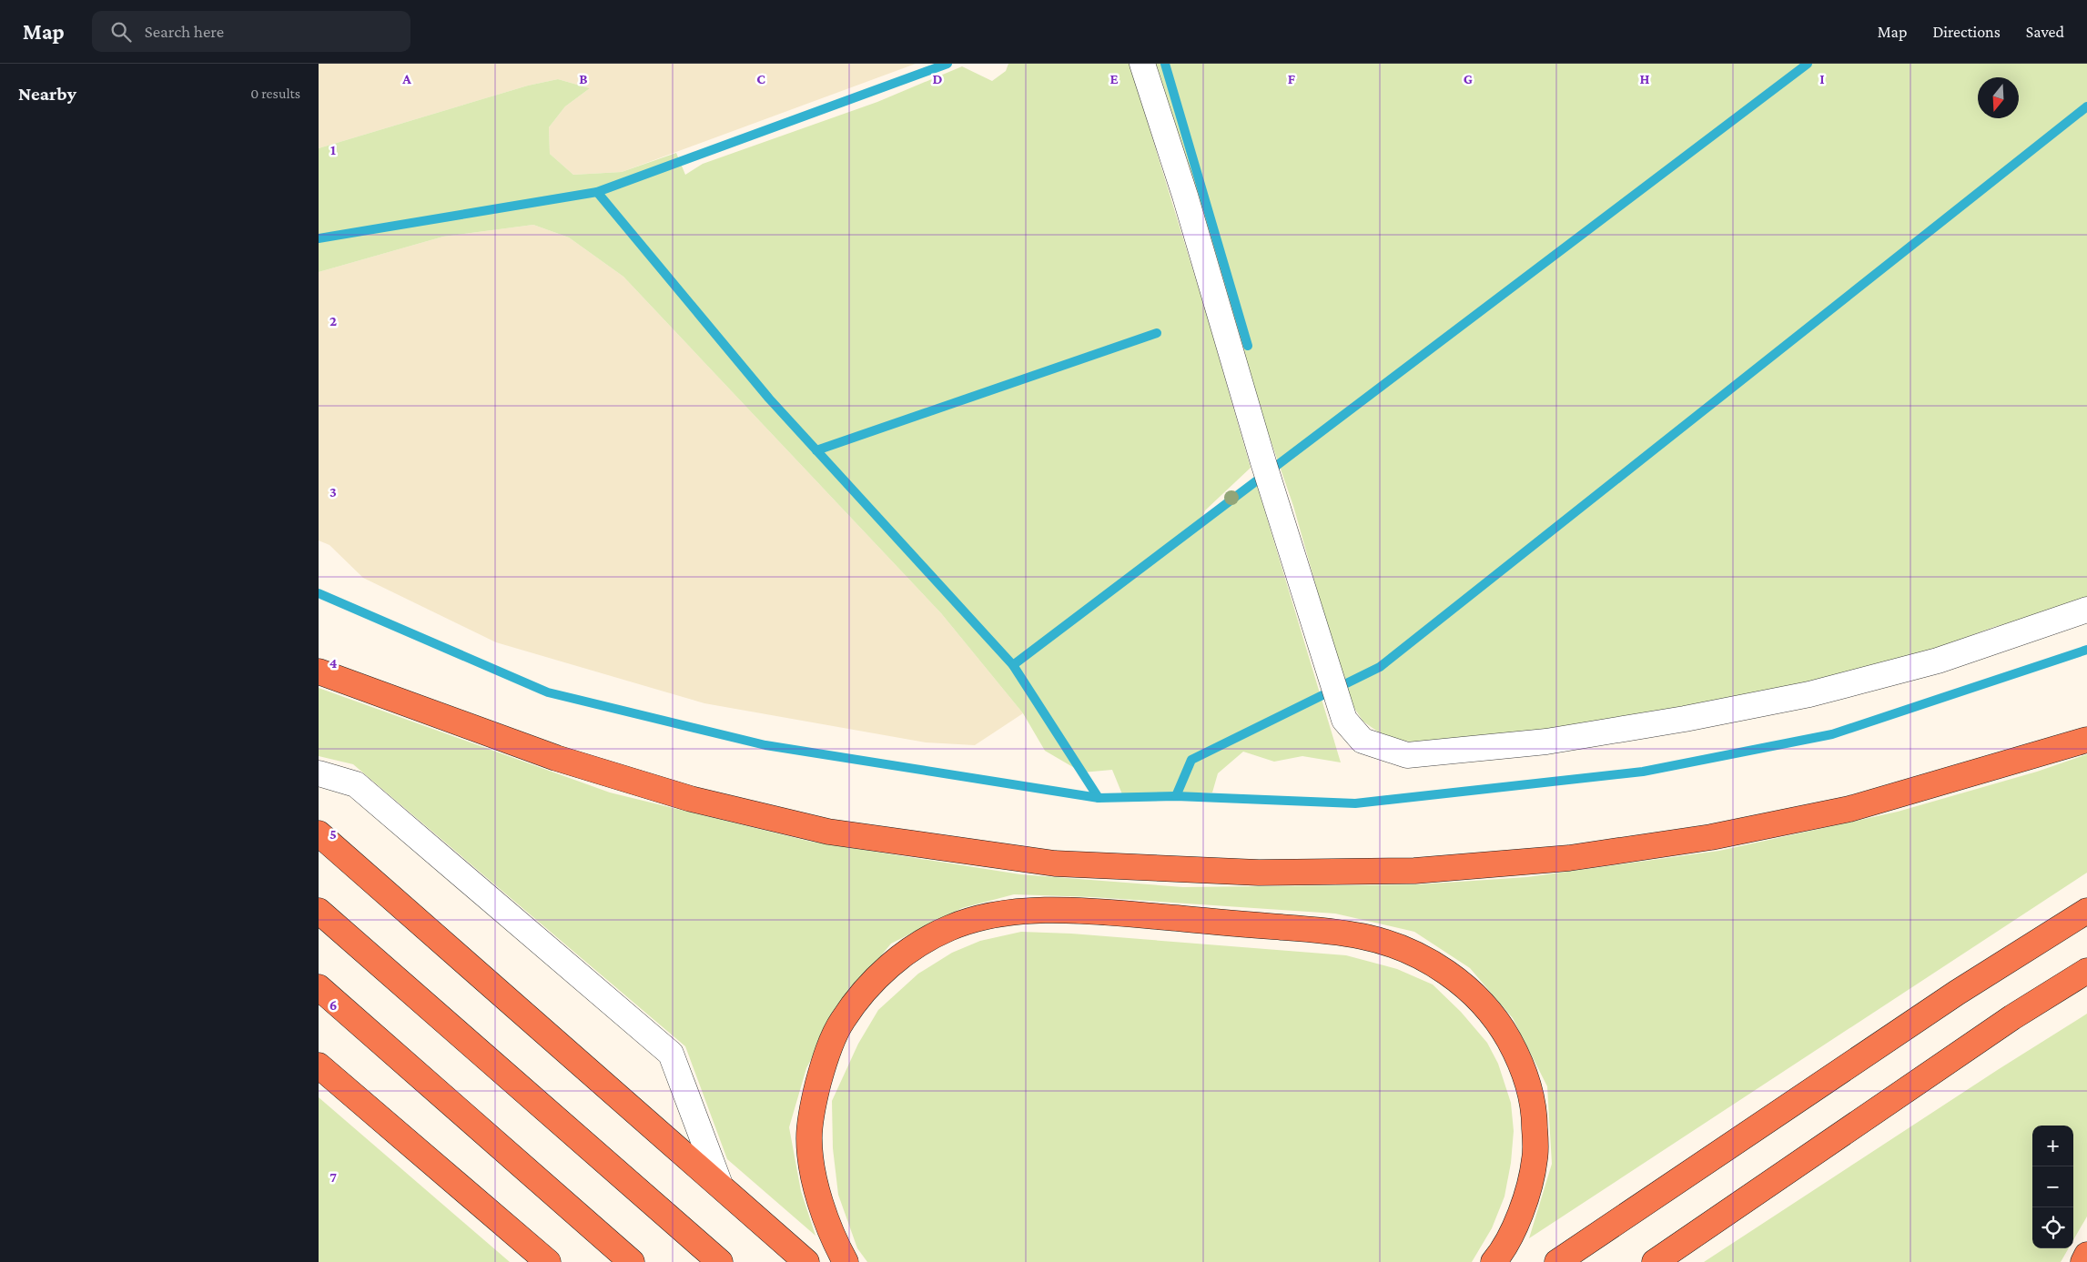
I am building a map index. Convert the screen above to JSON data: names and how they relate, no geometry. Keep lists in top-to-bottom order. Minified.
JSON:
{"north":"bottom","page":{"header":"Map","search":"Search here","nav":["Map","Directions","Saved"],"heading":["Nearby","0 results"],"map_buttons":["+","−"]},"grid":{"columns":["A","B","C","D","E","F","G","H","I"],"rows":["1","2","3","4","5","6","7"]}}
